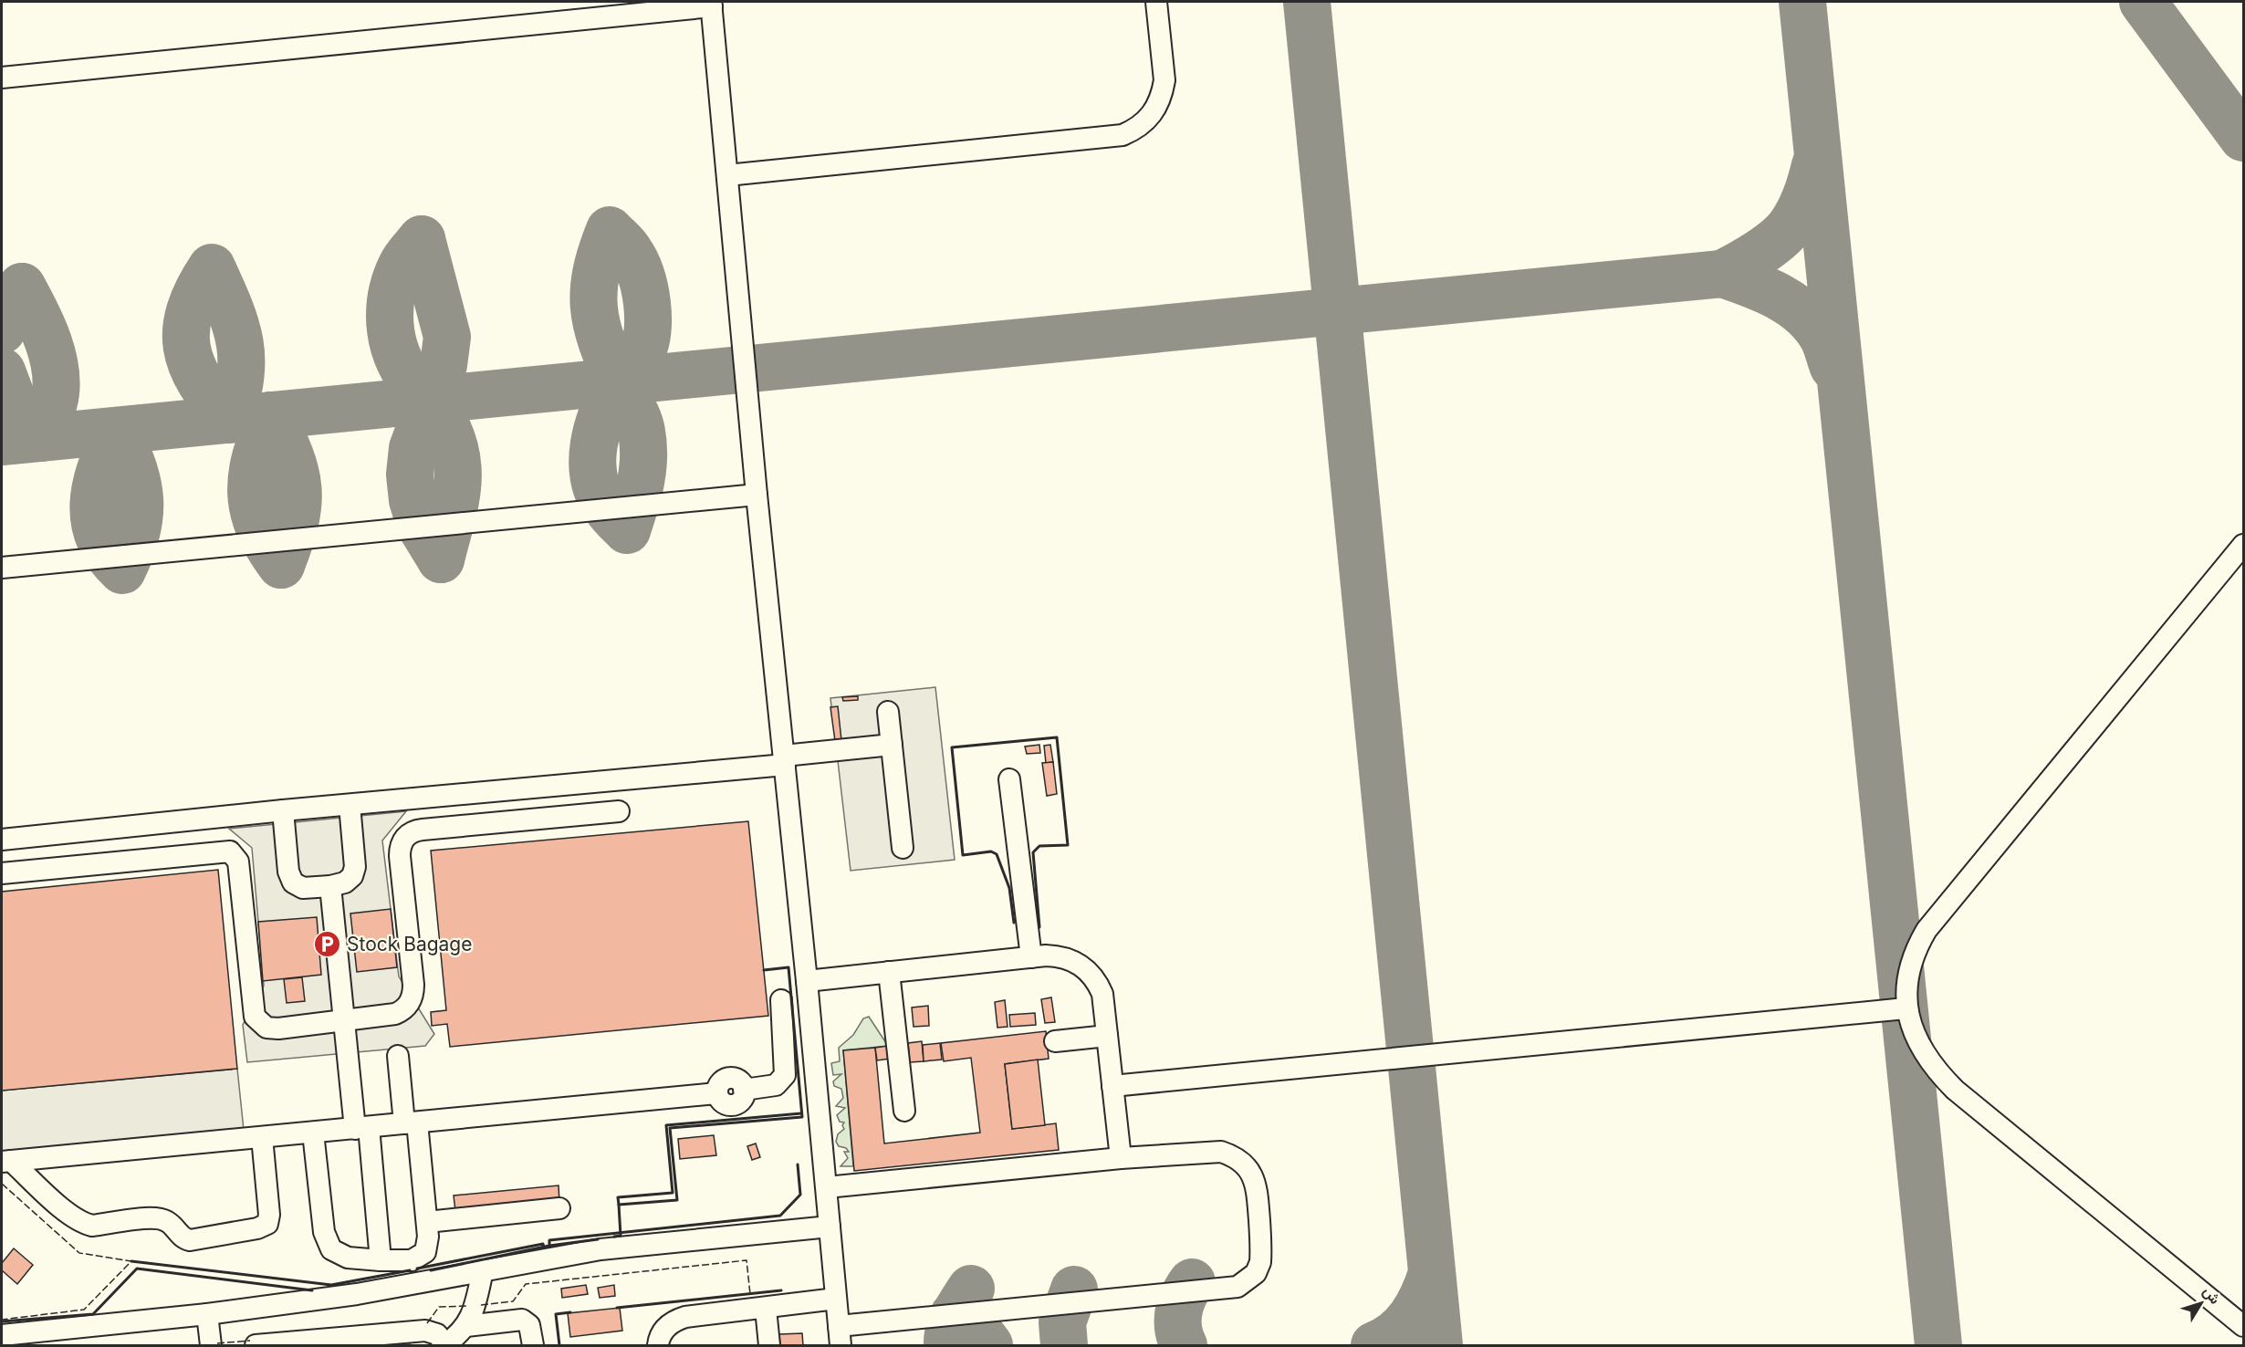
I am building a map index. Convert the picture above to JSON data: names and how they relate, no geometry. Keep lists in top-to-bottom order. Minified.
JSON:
{"places":{"parking":["Stock Bagage"]},"north":"top right"}
